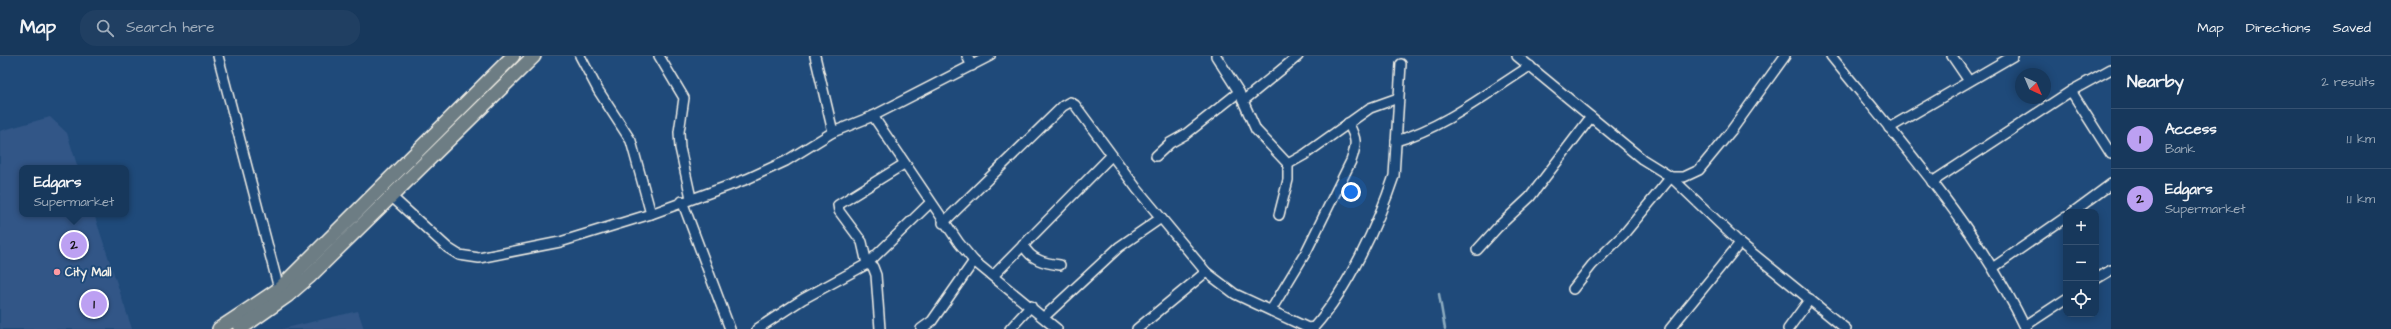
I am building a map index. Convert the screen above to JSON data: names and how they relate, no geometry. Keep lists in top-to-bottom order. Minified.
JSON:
{"places":["City Mall"],"north":"bottom right","page":{"header":"Map","search":"Search here","nav":["Map","Directions","Saved"],"heading":["Nearby","2 results"],"list":[{"mark":"1","name":"Access","note":"Bank","value":"1.1 km"},{"mark":"2","name":"Edgars","note":"Supermarket","value":"1.1 km"}],"popup":["Edgars","Supermarket"],"map_buttons":["+","−"],"pins":["2","1"]}}
